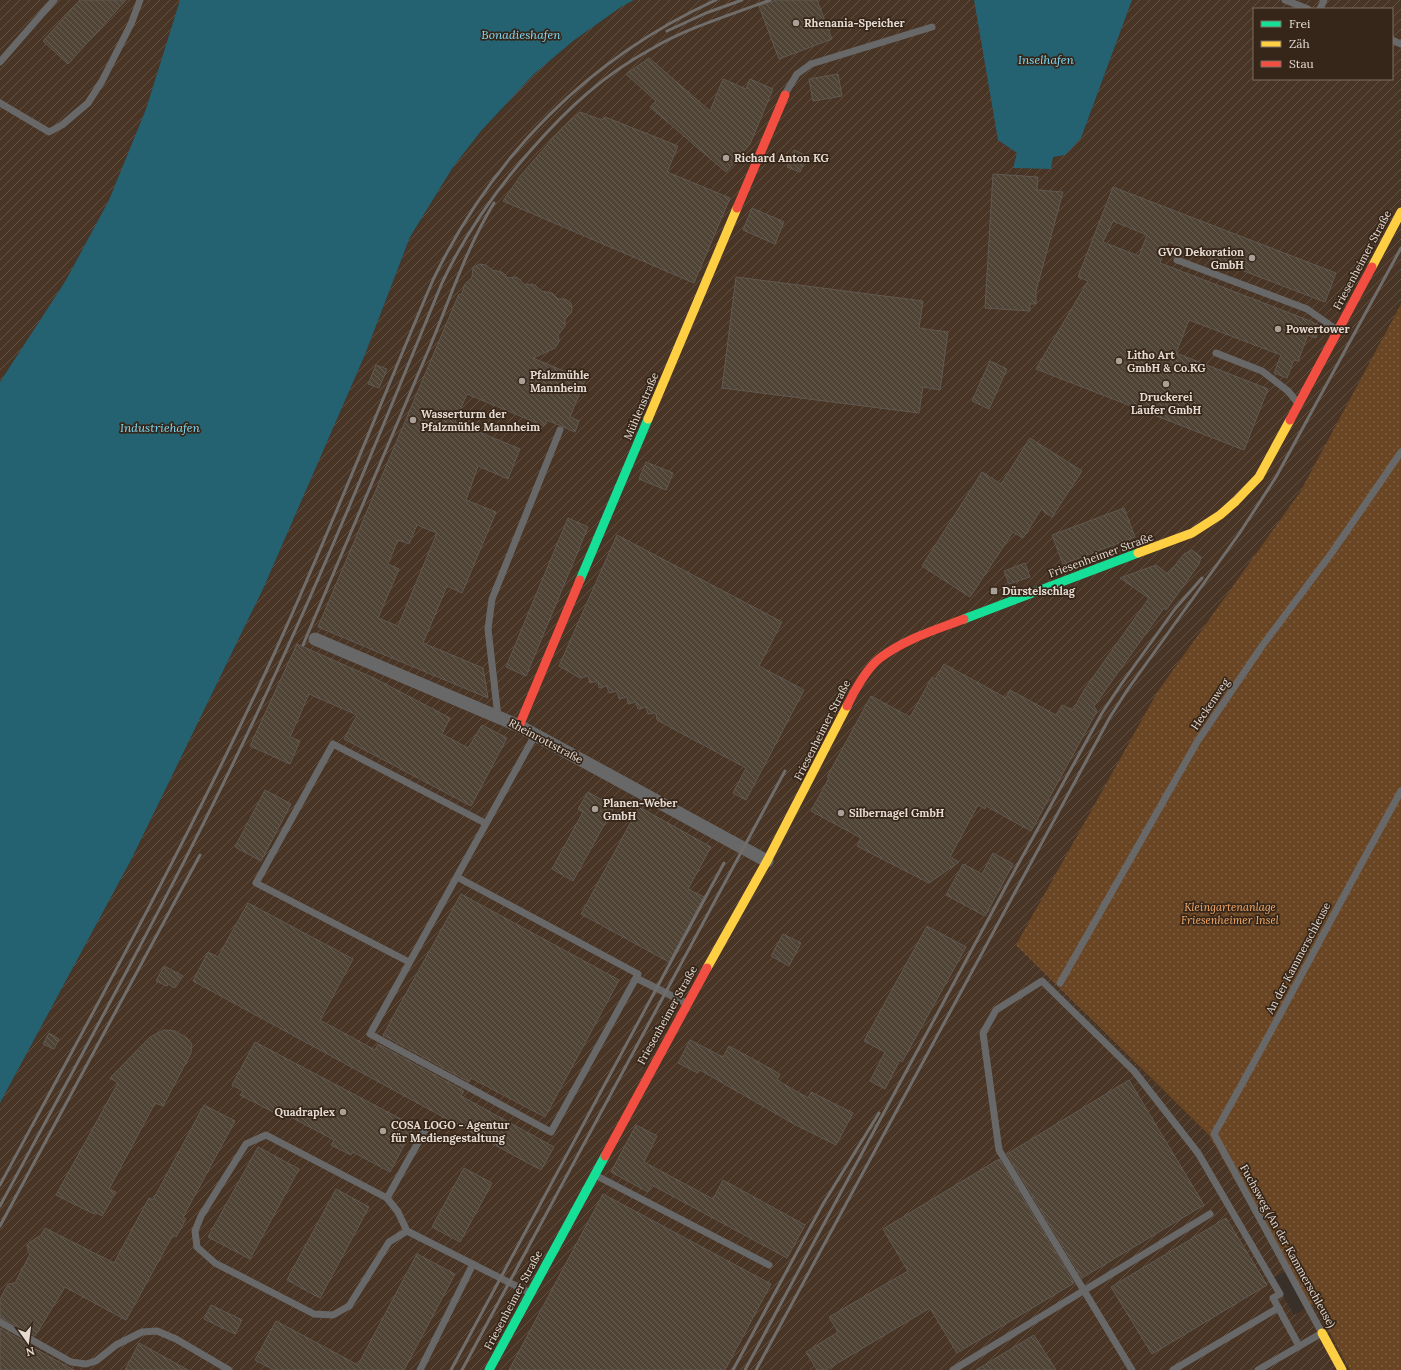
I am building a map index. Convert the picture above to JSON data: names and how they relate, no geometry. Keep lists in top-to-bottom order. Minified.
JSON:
{"streets":{"street":["Friesenheimer Straße","Mühlenstraße","Rheinrottstraße","Fuchsweg (An der Kammerschleuse)"],"lane":["Heckenweg","An der Kammerschleuse"]},"crossings":[["Friesenheimer Straße","Rheinrottstraße"],["Mühlenstraße","Rheinrottstraße"],["An der Kammerschleuse","Fuchsweg (An der Kammerschleuse)"]],"water":["Bonadieshafen","Inselhafen","Industriehafen"],"parks":["Kleingartenanlage Friesenheimer Insel"],"places":{"other":["Rhenania-Speicher","Richard Anton KG","GVO Dekoration GmbH","Powertower","Litho Art GmbH & Co.KG","Pfalzmühle Mannheim","Druckerei Läufer GmbH","Wasserturm der Pfalzmühle Mannheim","Planen-Weber GmbH","Silbernagel GmbH","Quadraplex","COSA LOGO - Agentur für Mediengestaltung"],"transit":["Dürstelschlag"]},"legend":["Frei","Zäh","Stau"],"north":"bottom"}
